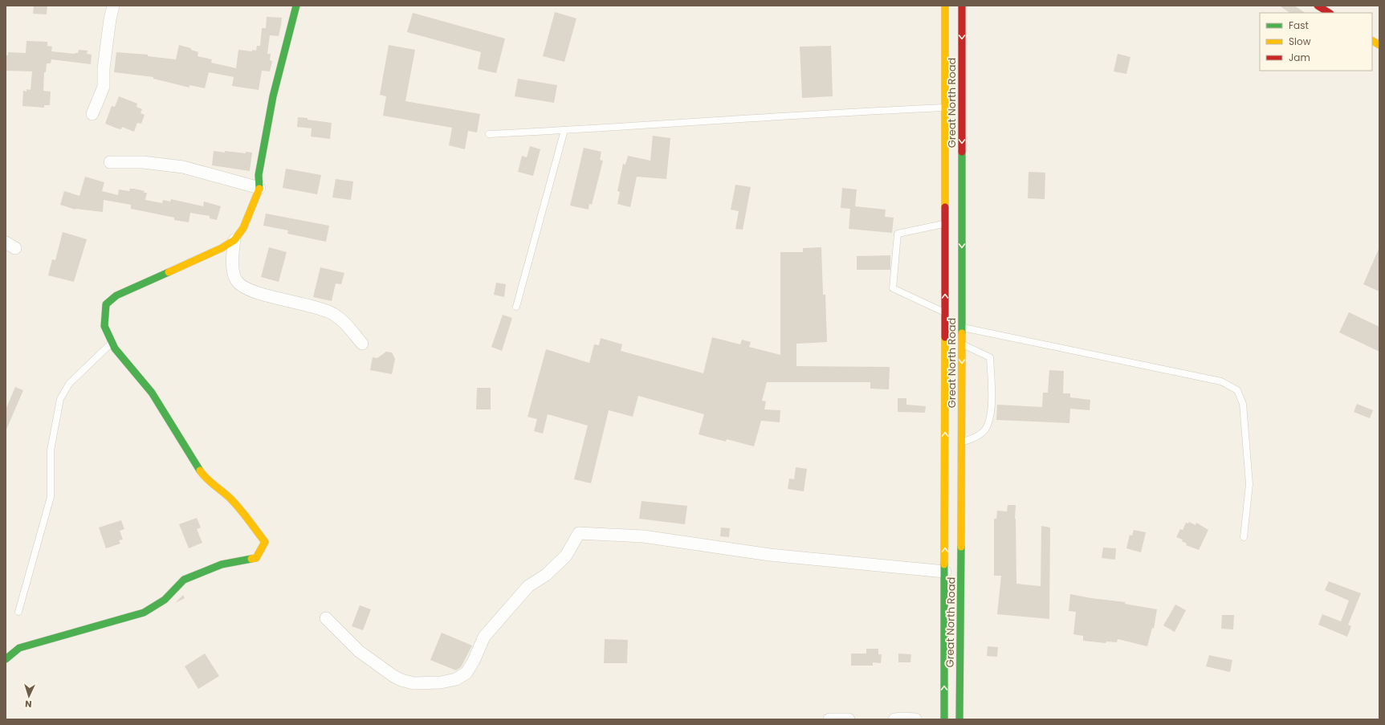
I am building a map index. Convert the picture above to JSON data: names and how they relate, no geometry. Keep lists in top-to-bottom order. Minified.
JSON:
{"streets":{"main road":["Great North Road"]},"legend":["Fast","Slow","Jam"],"north":"bottom"}
